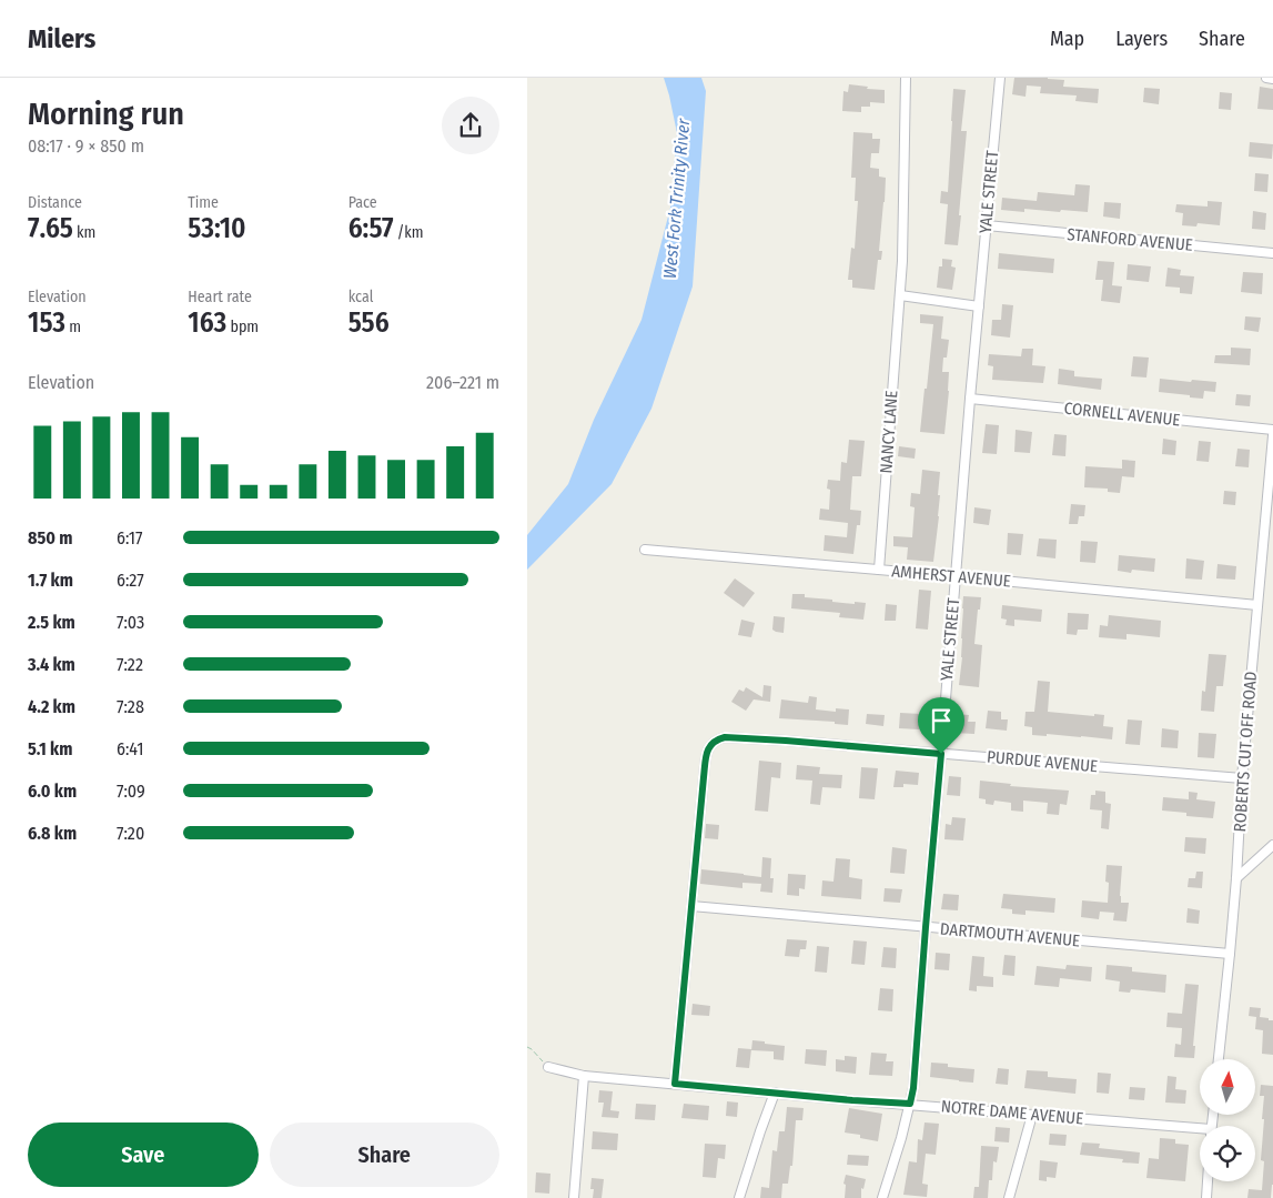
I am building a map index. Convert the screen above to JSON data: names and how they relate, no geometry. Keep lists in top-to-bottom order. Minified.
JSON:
{"streets":{"street":["YALE STREET","STANFORD AVENUE","CORNELL AVENUE","NANCY LANE","AMHERST AVENUE","ROBERTS CUT OFF ROAD","PURDUE AVENUE","DARTMOUTH AVENUE","NOTRE DAME AVENUE"]},"crossings":[["YALE STREET","STANFORD AVENUE"],["YALE STREET","CORNELL AVENUE"],["YALE STREET","AMHERST AVENUE"],["YALE STREET","PURDUE AVENUE"],["YALE STREET","DARTMOUTH AVENUE"],["YALE STREET","NOTRE DAME AVENUE"],["NANCY LANE","AMHERST AVENUE"],["AMHERST AVENUE","ROBERTS CUT OFF ROAD"],["ROBERTS CUT OFF ROAD","PURDUE AVENUE"],["ROBERTS CUT OFF ROAD","DARTMOUTH AVENUE"],["PURDUE AVENUE","DARTMOUTH AVENUE"]],"water":["West Fork Trinity River"],"north":"top","page":{"header":"Milers","nav":["Map","Layers","Share"],"heading":["Morning run","08:17 · 9 × 850 m"],"stats":[["Distance","7.65 km"],["Time","53:10"],["Pace","6:57 /km"],["Elevation","153 m"],["Heart rate","163 bpm"],["kcal","556"]],"chart":["Elevation","206–221 m"],"list":[{"name":"850 m","note":"6:17"},{"name":"1.7 km","note":"6:27"},{"name":"2.5 km","note":"7:03"},{"name":"3.4 km","note":"7:22"},{"name":"4.2 km","note":"7:28"},{"name":"5.1 km","note":"6:41"},{"name":"6.0 km","note":"7:09"},{"name":"6.8 km","note":"7:20"}],"buttons":["Save","Share"]}}
